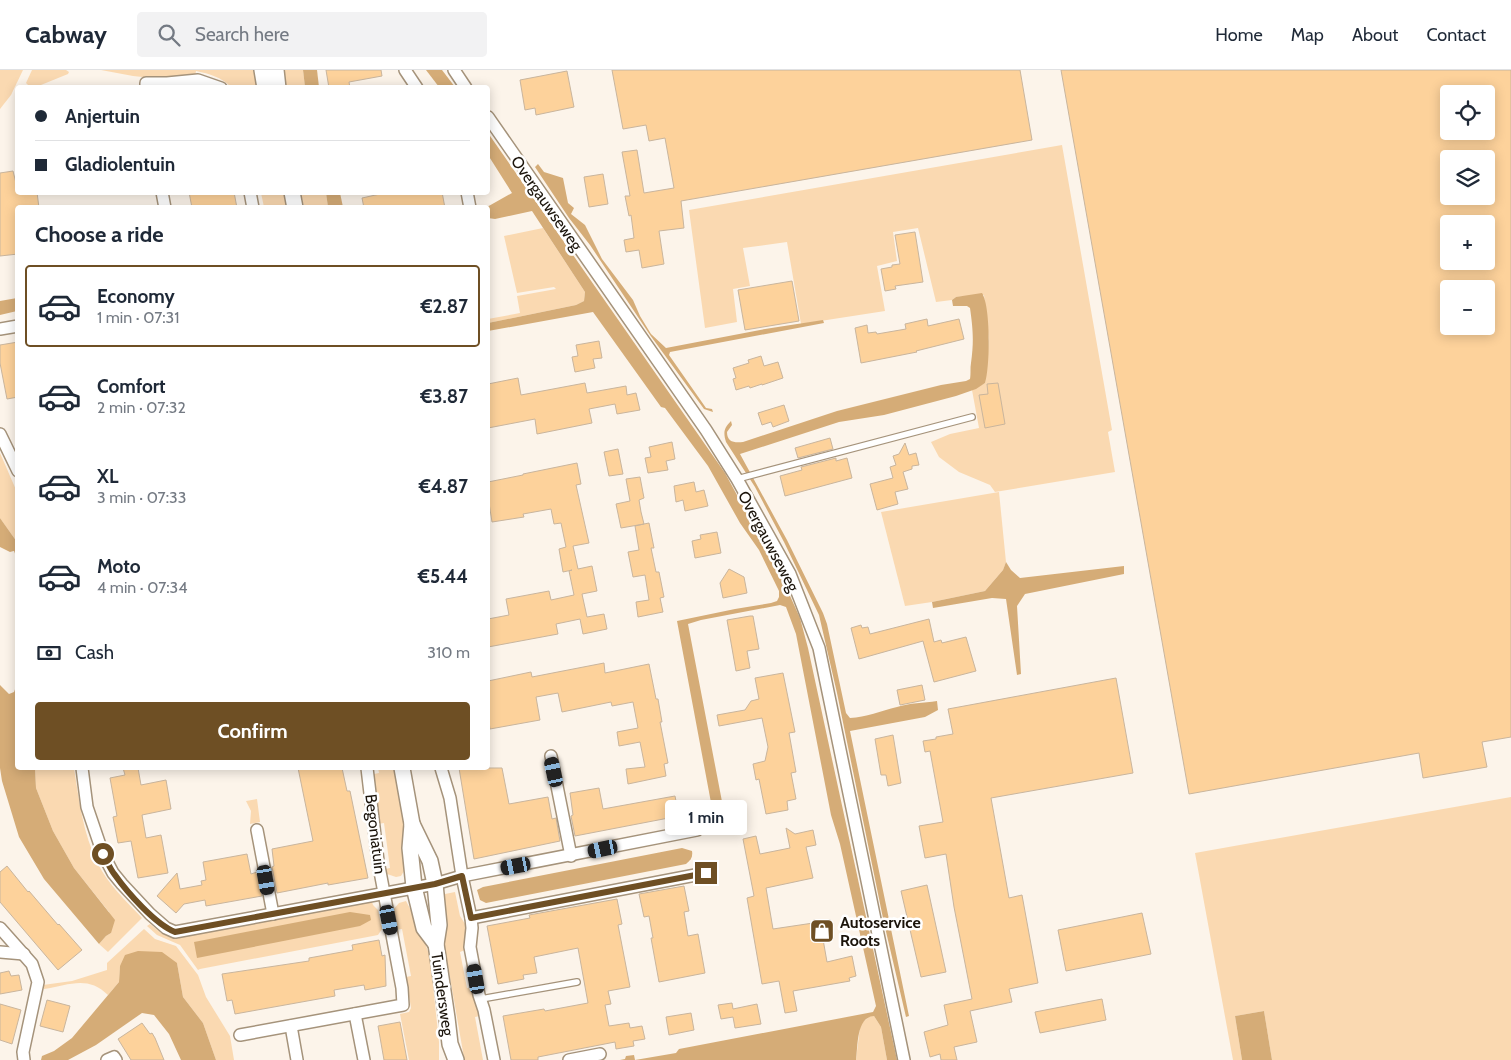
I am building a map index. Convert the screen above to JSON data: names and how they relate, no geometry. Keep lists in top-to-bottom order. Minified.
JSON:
{"streets":{"main road":["Tuindersweg"],"street":["Overgauwseweg","Begoniatuin"]},"places":{"shop":["Autoservice Roots"]},"page":{"header":"Cabway","search":"Search here","nav":["Home","Map","About","Contact"],"map_buttons":["+","−"],"banner":["Anjertuin","Gladiolentuin"],"heading":"Choose a ride","list":[{"name":"Economy","note":"1 min · 07:31","value":"€2.87"},{"name":"Comfort","note":"2 min · 07:32","value":"€3.87"},{"name":"XL","note":"3 min · 07:33","value":"€4.87"},{"name":"Moto","note":"4 min · 07:34","value":"€5.44"}],"pay":["Cash","310 m"],"buttons":"Confirm","bubble":"1 min"}}
